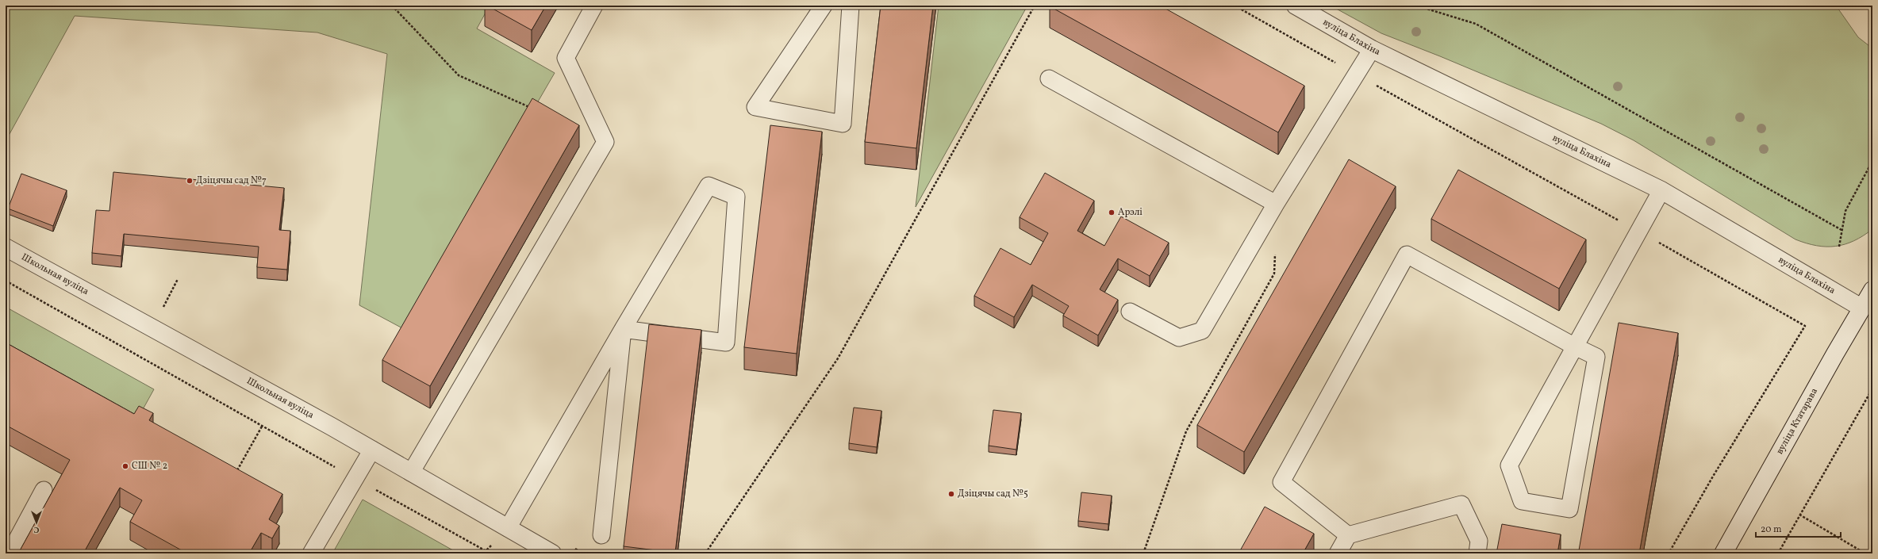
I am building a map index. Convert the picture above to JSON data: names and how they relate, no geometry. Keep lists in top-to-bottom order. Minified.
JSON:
{"streets":{"street":["вуліца Блахіна","Школьная вуліца","вуліца Ктатарава"]},"crossings":[["вуліца Блахіна","вуліца Ктатарава"]],"places":["Дзіцячы сад №7","Арэлі","СШ № 2","Дзіцячы сад №5"],"scale_bar":"20 m","north":"bottom"}
